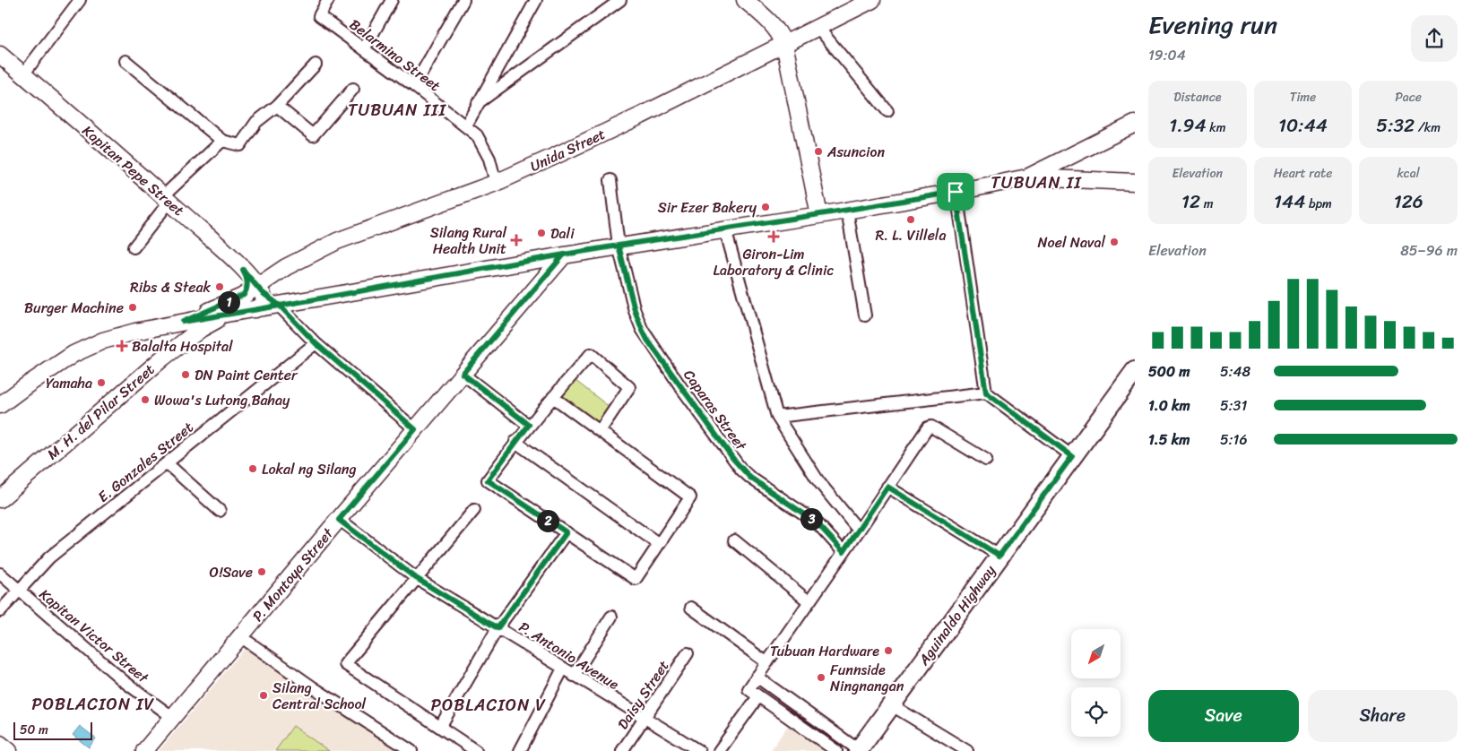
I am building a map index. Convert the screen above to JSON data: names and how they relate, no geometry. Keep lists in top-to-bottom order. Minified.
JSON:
{"streets":{"main road":["Unida Street","Kapitan Pepe Street","M. H. del Pilar Street","P. Montoya Street","Aguinaldo Highway"],"street":["Belarmino Street","Caparas Street","E. Gonzales Street","Kapitan Victor Street","P. Antonio Avenue","Daisy Street"]},"crossings":[["Belarmino Street","Unida Street"],["Unida Street","Kapitan Pepe Street"],["E. Gonzales Street","Kapitan Victor Street"],["P. Montoya Street","Kapitan Victor Street"],["P. Montoya Street","P. Antonio Avenue"],["P. Antonio Avenue","Daisy Street"]],"districts":["TUBUAN III","TUBUAN II","POBLACION IV","POBLACION V"],"places":{"other":["Asuncion","Sir Ezer Bakery","R. L. Villela","Dali","Noel Naval","Ribs & Steak","Burger Machine","DN Paint Center","Yamaha","Wowa's Lutong Bahay","Lokal ng Silang","O!Save","Tubuan Hardware","Funnside Ningnangan","Silang Central School"],"health":["Giron-Lim Laboratory & Clinic","Silang Rural Health Unit","Balalta Hospital"]},"scale_bar":"50 m","north":"bottom left","page":{"heading":["Evening run","19:04"],"stats":[["Distance","1.94 km"],["Time","10:44"],["Pace","5:32 /km"],["Elevation","12 m"],["Heart rate","144 bpm"],["kcal","126"]],"chart":["Elevation","85–96 m"],"pins":["1","3","2"],"list":[{"name":"500 m","note":"5:48"},{"name":"1.0 km","note":"5:31"},{"name":"1.5 km","note":"5:16"}],"buttons":["Save","Share"],"scale":"50 m"}}
